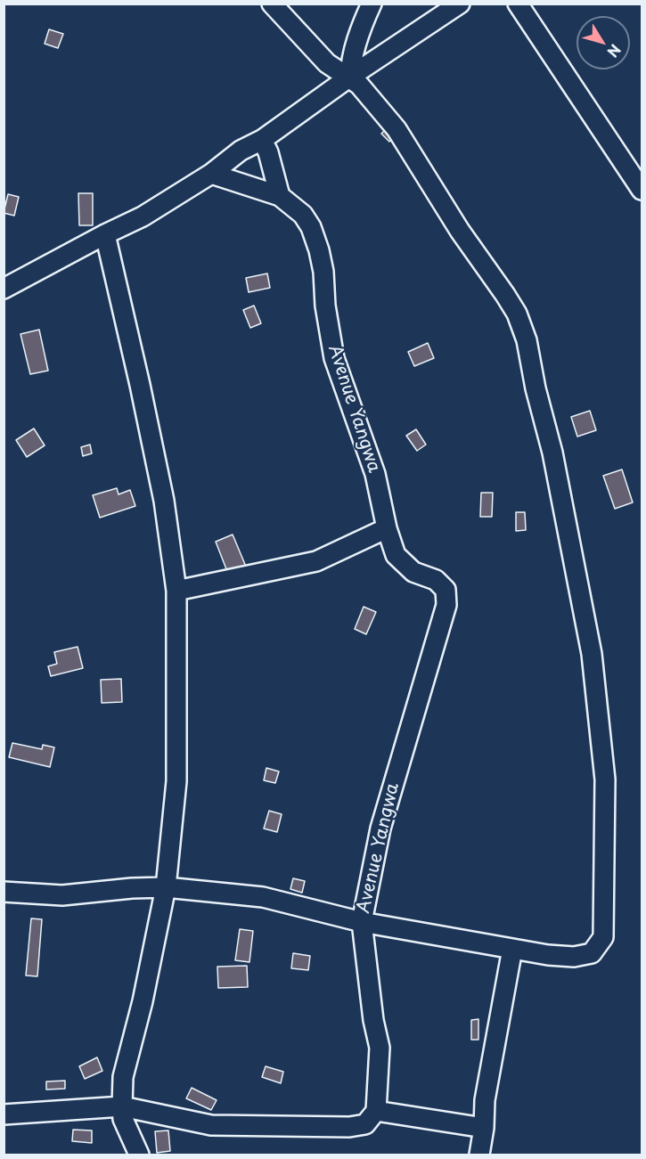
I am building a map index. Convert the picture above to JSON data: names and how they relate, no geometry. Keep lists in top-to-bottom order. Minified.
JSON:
{"streets":{"street":["Avenue Yangwa"]},"north":"bottom right"}
